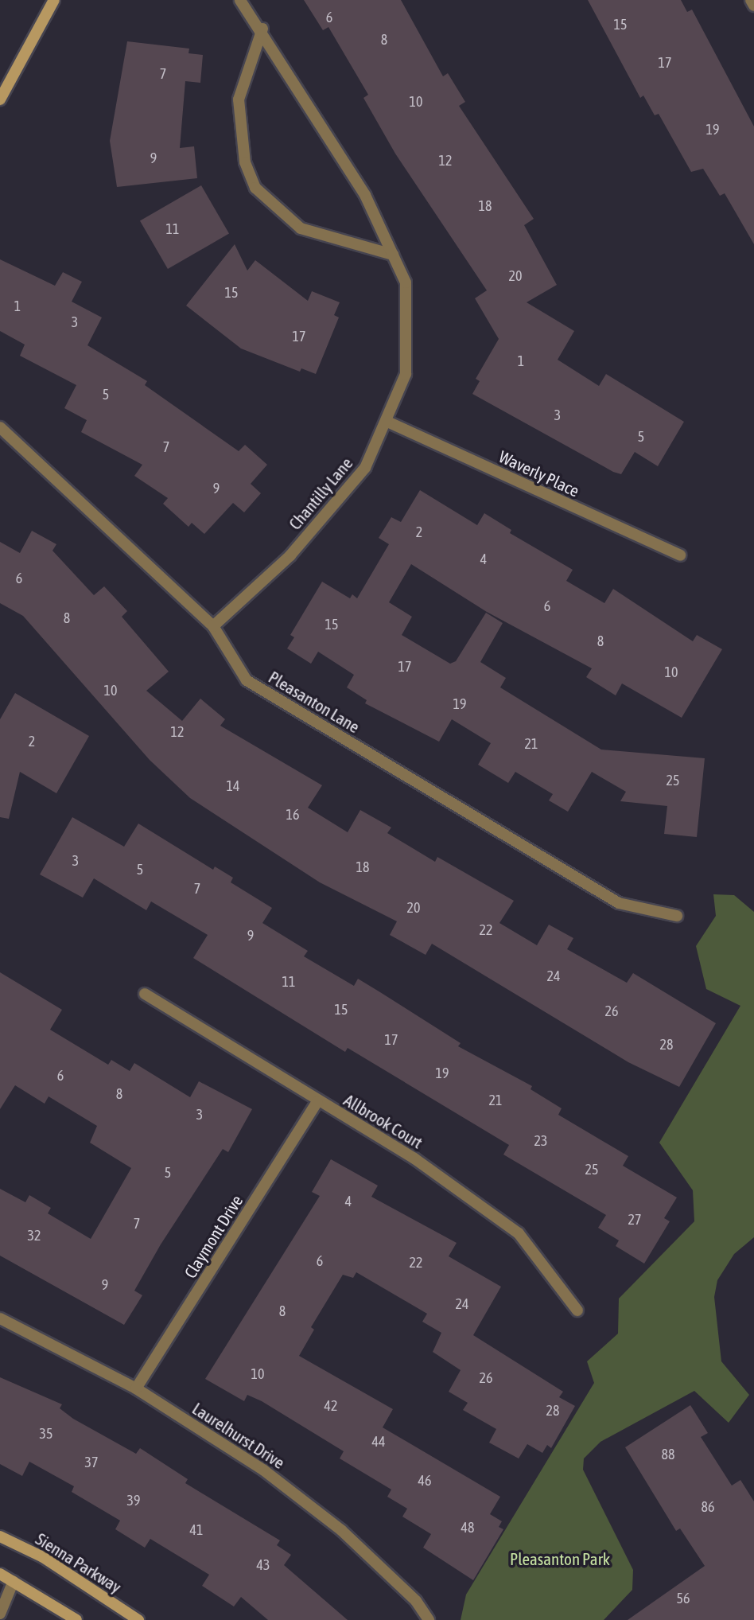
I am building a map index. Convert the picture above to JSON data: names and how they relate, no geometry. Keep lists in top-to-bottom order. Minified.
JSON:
{"streets":{"main road":["Sienna Parkway"],"street":["Waverly Place","Chantilly Lane","Pleasanton Lane","Allbrook Court","Claymont Drive","Laurelhurst Drive"]},"crossings":[["Waverly Place","Chantilly Lane"],["Chantilly Lane","Pleasanton Lane"],["Allbrook Court","Claymont Drive"],["Claymont Drive","Laurelhurst Drive"]],"parks":["Pleasanton Park"],"house_numbers":["6","15","8","17","7","10","19","9","12","18","11","20","15","1","3","17","1","5","3","5","7","9","2","4","6","6","8","15","8","17","10","10","19","12","2","21","25","14","16","3","18","5","7","20","22","9","24","11","15","26","17","28","19","6","8","21","3","23","25","5","4","27","7","32","6","22","9","24","8","10","26","42","28","35","44","88","37","46","39","86","48","41","43","56"]}
